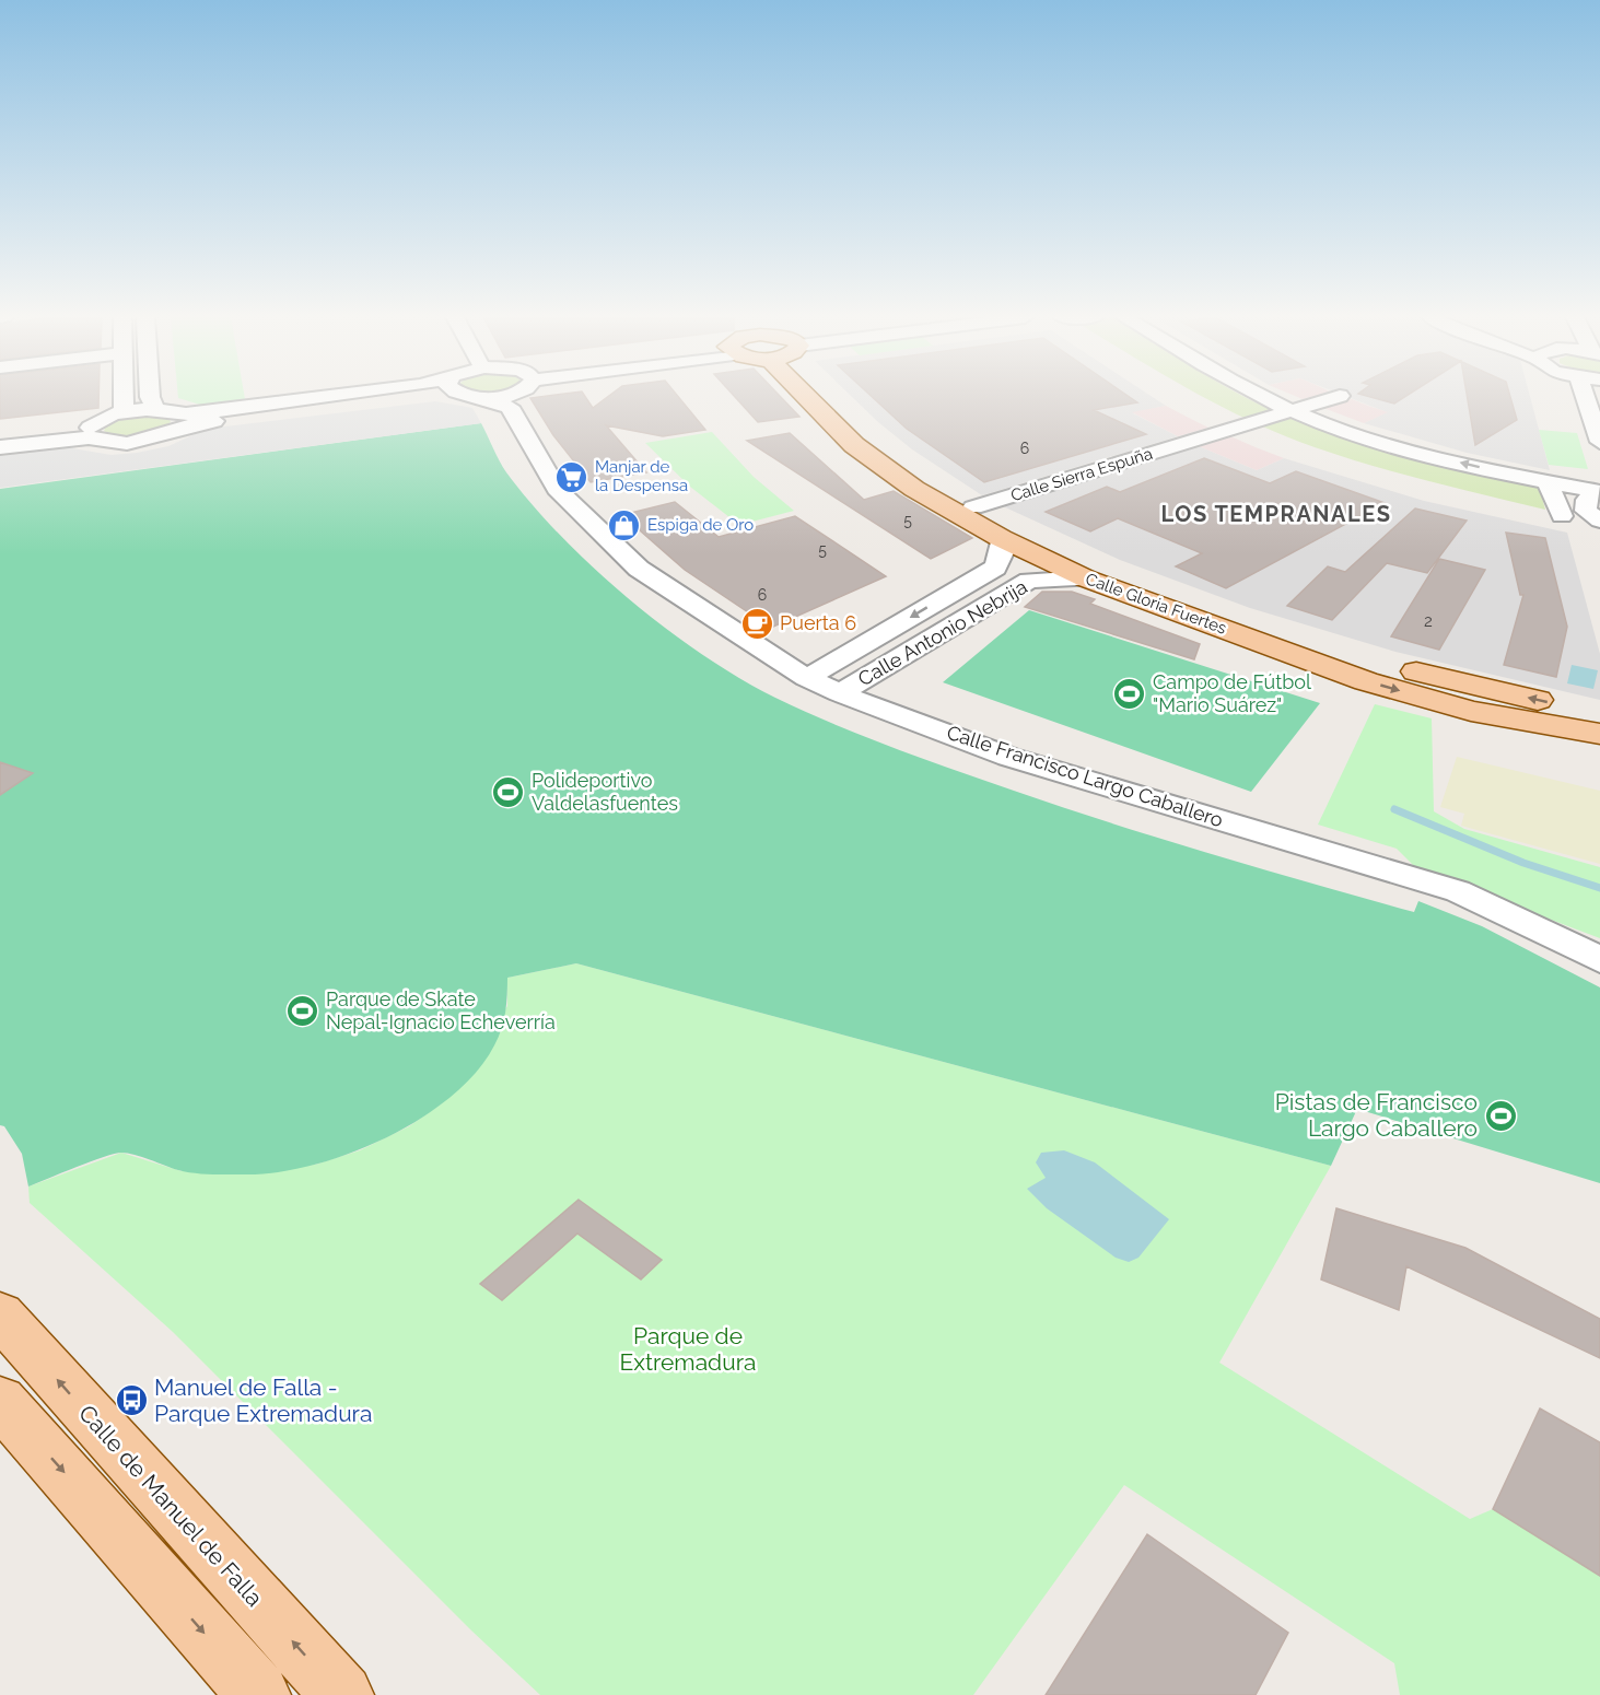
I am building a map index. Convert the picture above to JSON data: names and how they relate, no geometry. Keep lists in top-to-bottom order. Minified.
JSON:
{"streets":{"main road":["Calle Gloria Fuertes","Calle de Manuel de Falla"],"street":["Calle Sierra Espuña","Calle Antonio Nebrija","Calle Francisco Largo Caballero"]},"crossings":[["Calle Sierra Espuña","Calle Gloria Fuertes"],["Calle Gloria Fuertes","Calle Antonio Nebrija"],["Calle Antonio Nebrija","Calle Francisco Largo Caballero"]],"districts":["LOS TEMPRANALES"],"parks":["Parque de Extremadura"],"places":{"supermarket":["Manjar de la Despensa"],"shop":["Espiga de Oro"],"cafe":["Puerta 6"],"sports":["Campo de Fútbol \"Mario Suárez\"","Polideportivo Valdelasfuentes","Parque de Skate Nepal-Ignacio Echeverría","Pistas de Francisco Largo Caballero"],"bus stop":["Manuel de Falla - Parque Extremadura"]},"house_numbers":["6","5","5","6","2"]}
